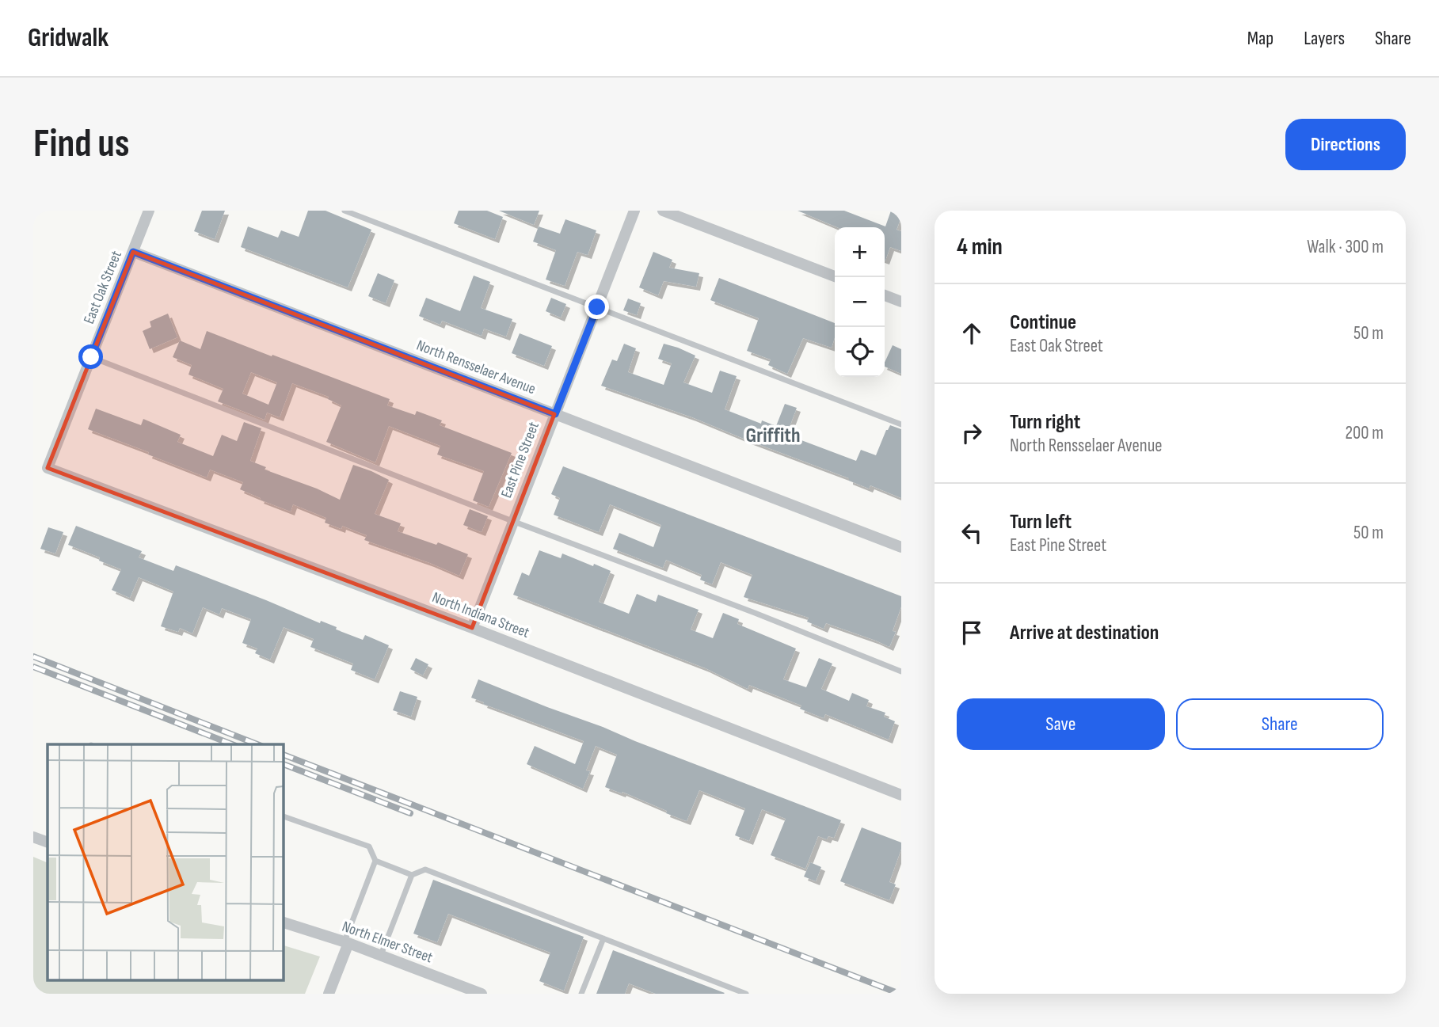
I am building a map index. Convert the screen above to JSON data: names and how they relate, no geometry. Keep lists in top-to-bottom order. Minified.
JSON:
{"streets":{"street":["East Oak Street","North Rensselaer Avenue","East Pine Street","North Indiana Street","North Elmer Street"]},"crossings":[["East Oak Street","North Rensselaer Avenue"],["East Oak Street","North Indiana Street"],["North Rensselaer Avenue","East Pine Street"],["East Pine Street","North Indiana Street"]],"districts":["Griffith"],"page":{"header":"Gridwalk","nav":["Map","Layers","Share"],"buttons":["Directions",["Save","Share"]],"title":"Find us","heading":["4 min","Walk · 300 m"],"map_buttons":["+","−"],"list":[["Continue","East Oak Street","50 m"],["Turn right","North Rensselaer Avenue","200 m"],["Turn left","East Pine Street","50 m"],"Arrive at destination"]}}
